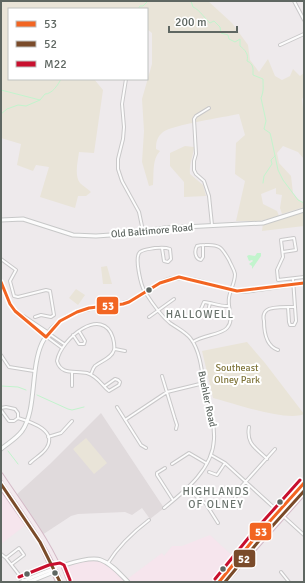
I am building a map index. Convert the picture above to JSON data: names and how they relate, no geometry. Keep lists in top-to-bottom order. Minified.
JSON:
{"streets":{"street":["Old Baltimore Road","Buehler Road"]},"districts":["HALLOWELL","HIGHLANDS OF OLNEY"],"parks":["Southeast Olney Park"],"lines":["transit line 53","transit line M22","transit line 52"],"legend":["53","52","M22"],"scale_bar":"200 m"}
